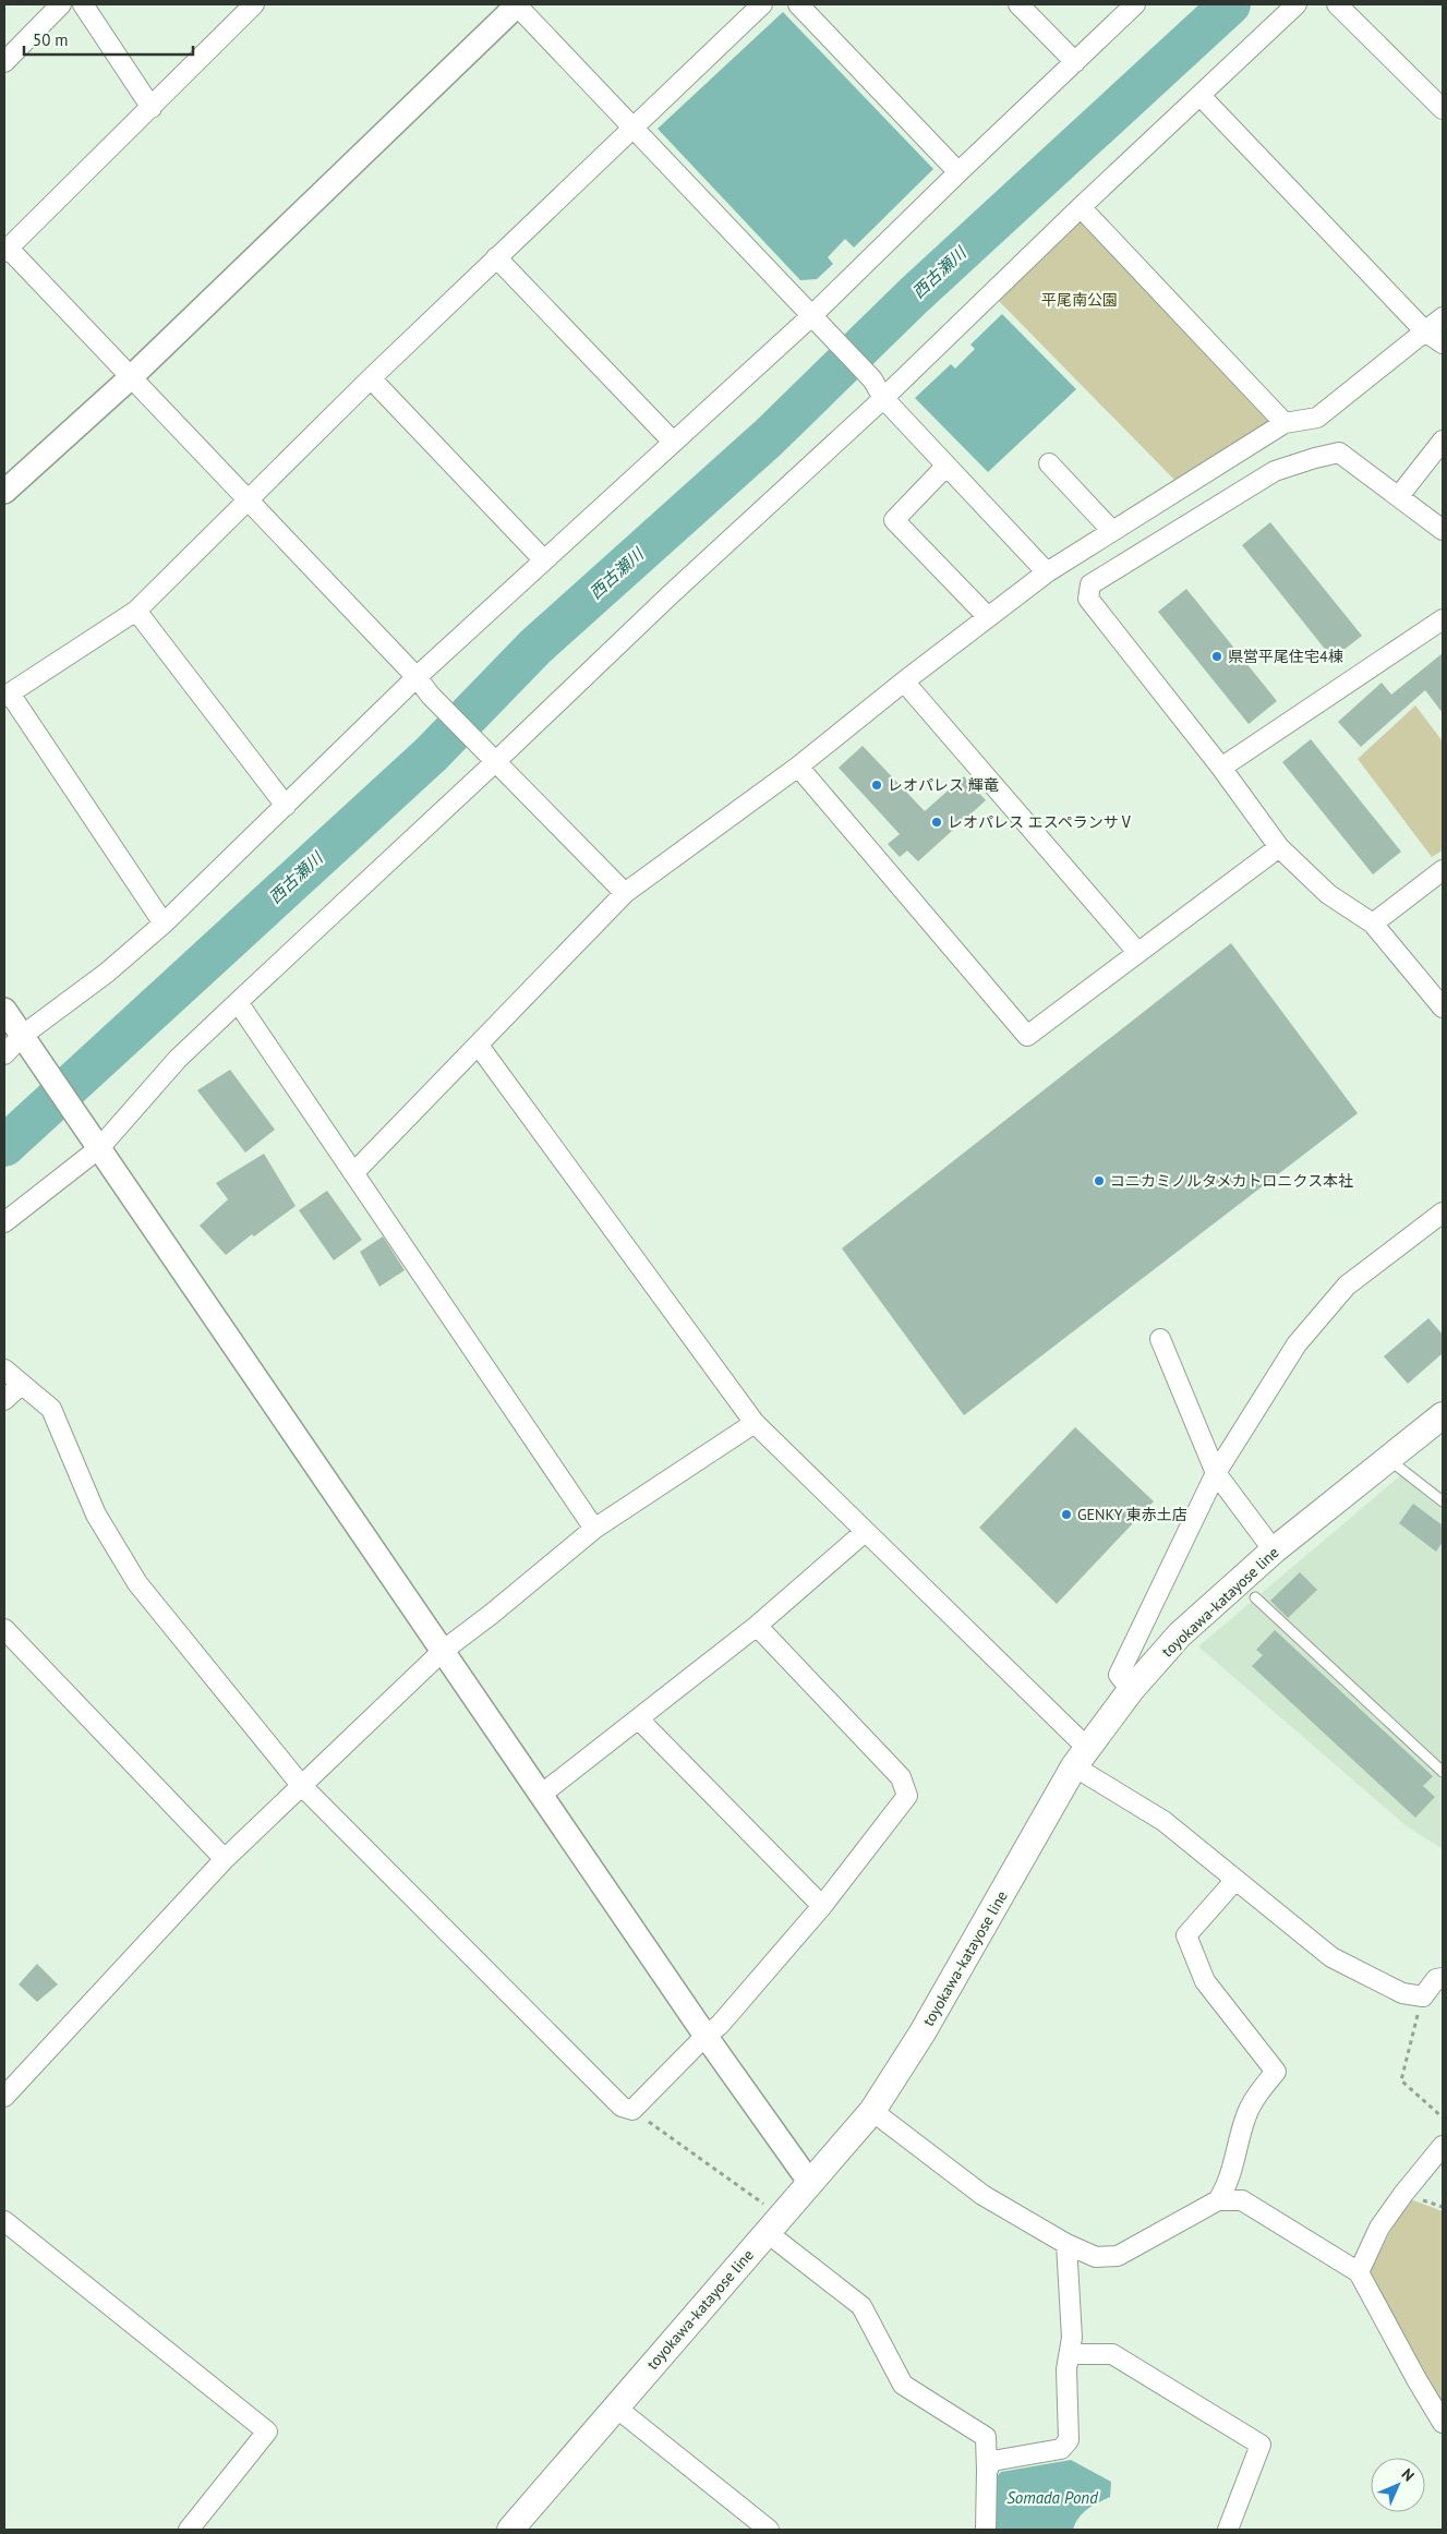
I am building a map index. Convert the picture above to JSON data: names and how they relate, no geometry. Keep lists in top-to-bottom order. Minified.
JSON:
{"streets":{"main road":["toyokawa-katayose line"]},"water":["西古瀬川","Somada Pond"],"parks":["平尾南公園"],"places":["県営平尾住宅4棟","レオパレス 輝竜","レオパレス エスペランサⅤ","コニカミノルタメカトロニクス本社","GENKY 東赤土店"],"scale_bar":"50 m","north":"top right"}
